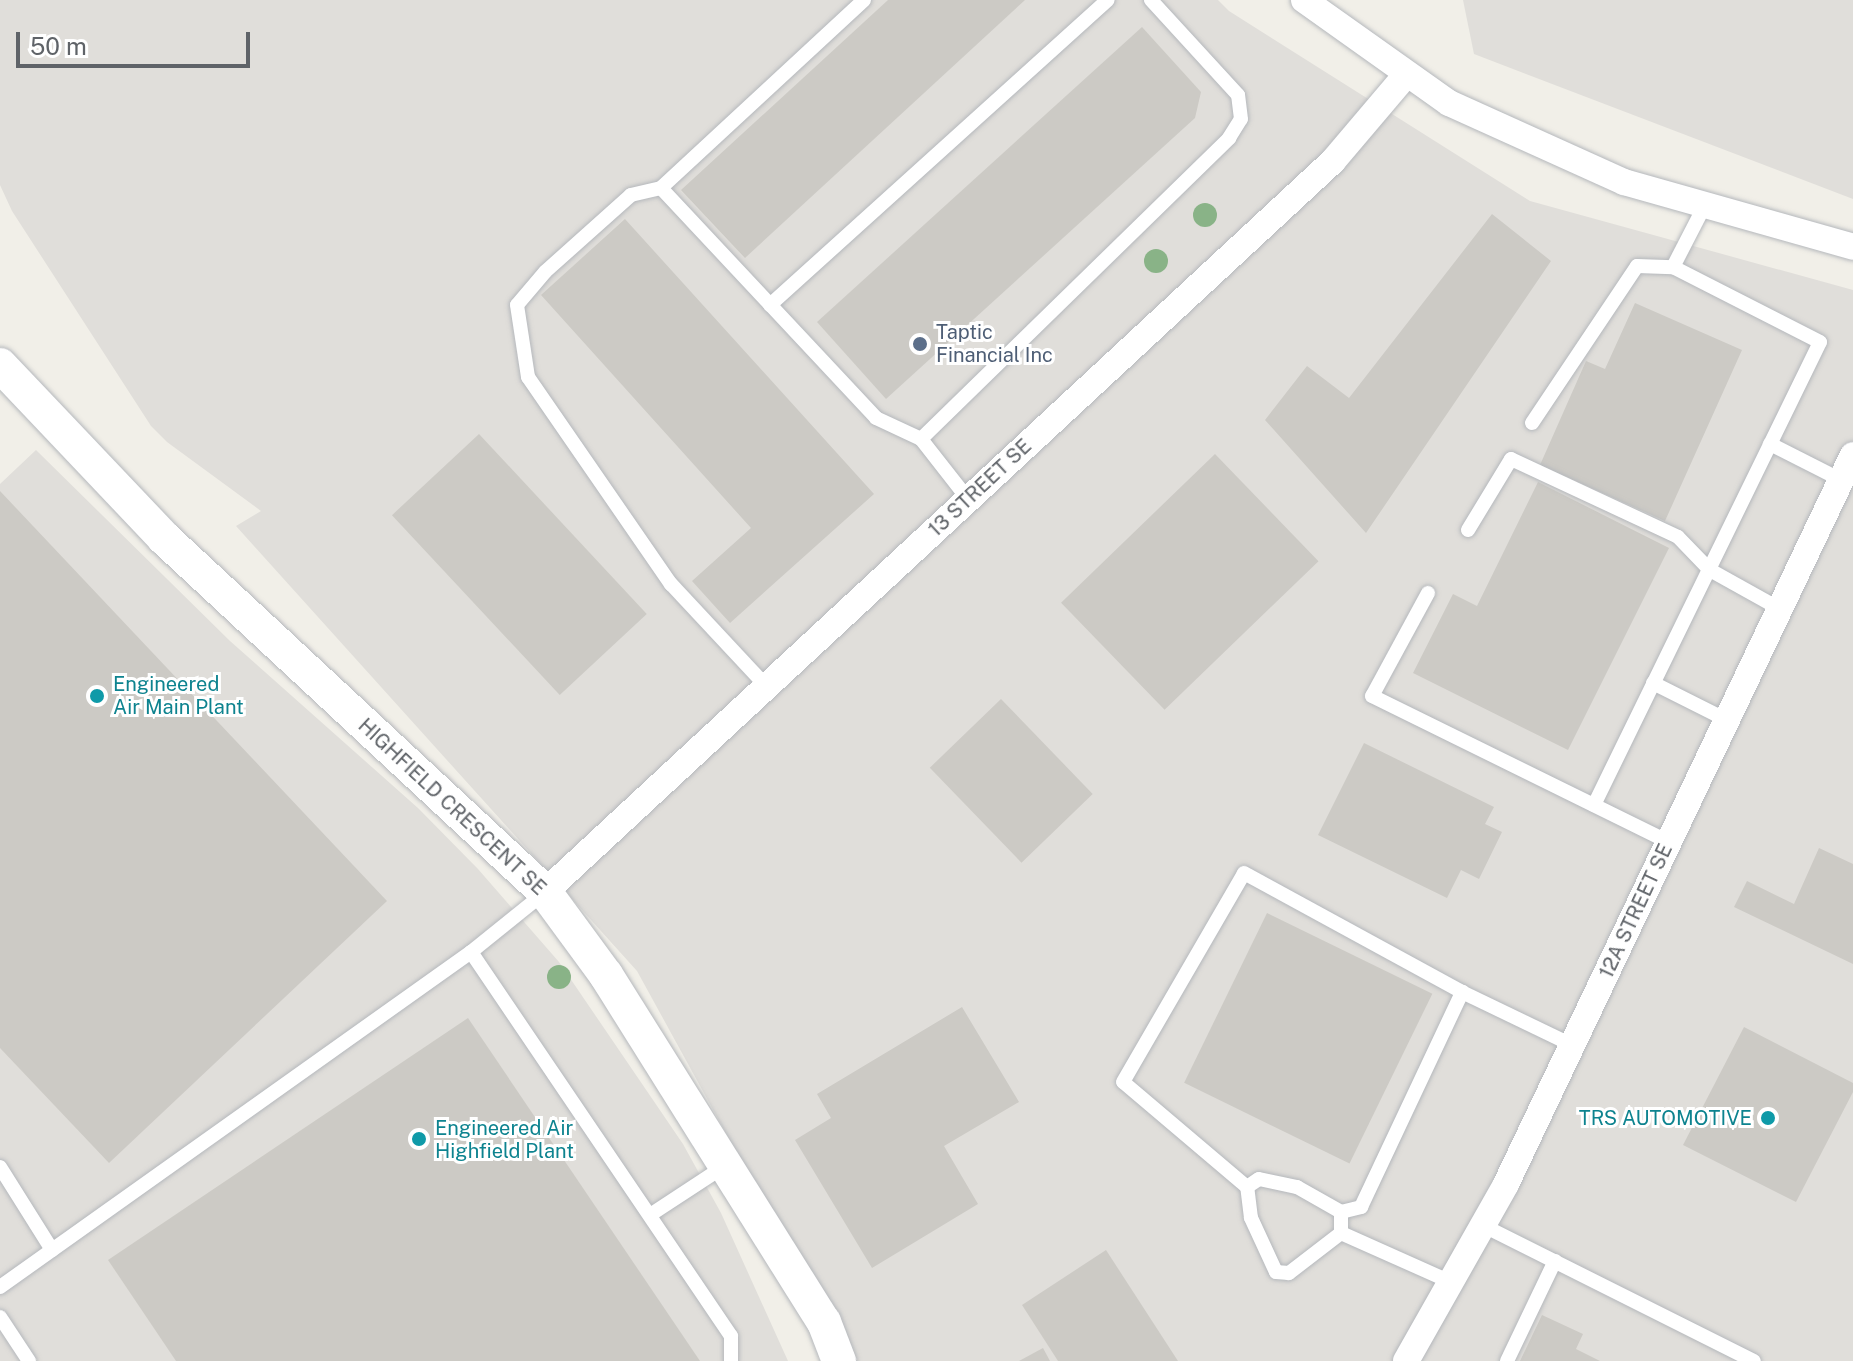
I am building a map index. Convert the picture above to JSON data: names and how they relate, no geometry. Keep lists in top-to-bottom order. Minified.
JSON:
{"streets":{"street":["13 STREET SE","HIGHFIELD CRESCENT SE","12A STREET SE"]},"crossings":[["13 STREET SE","HIGHFIELD CRESCENT SE"]],"places":["Taptic Financial Inc","Engineered Air Main Plant","TRS AUTOMOTIVE","Engineered Air Highfield Plant"],"scale_bar":"50 m"}
